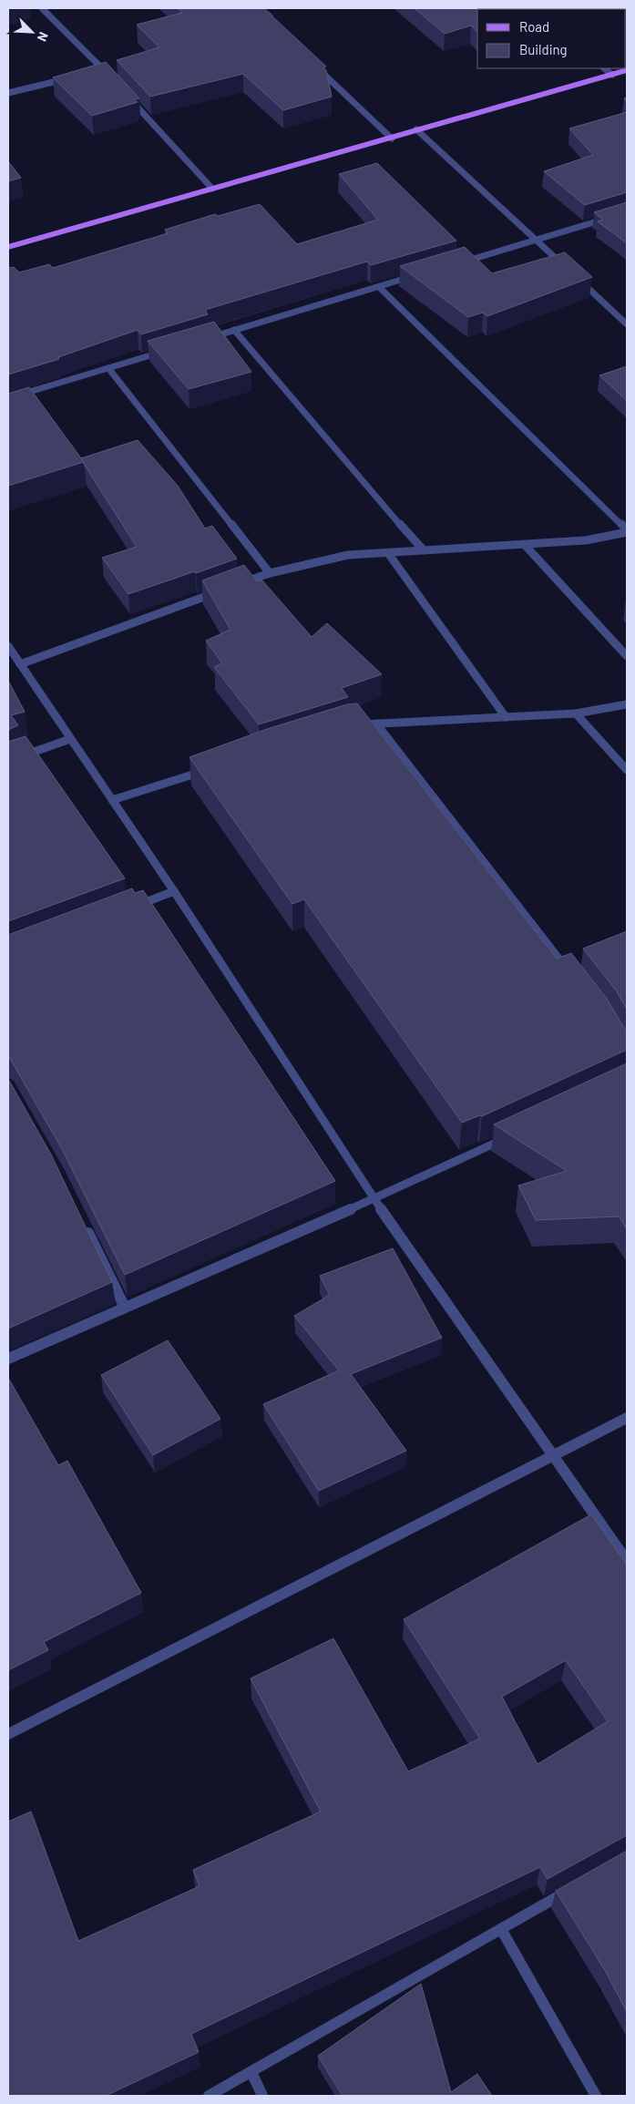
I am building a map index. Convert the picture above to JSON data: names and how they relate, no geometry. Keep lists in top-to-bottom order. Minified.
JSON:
{"legend":["Road","Building"],"north":"bottom right"}
